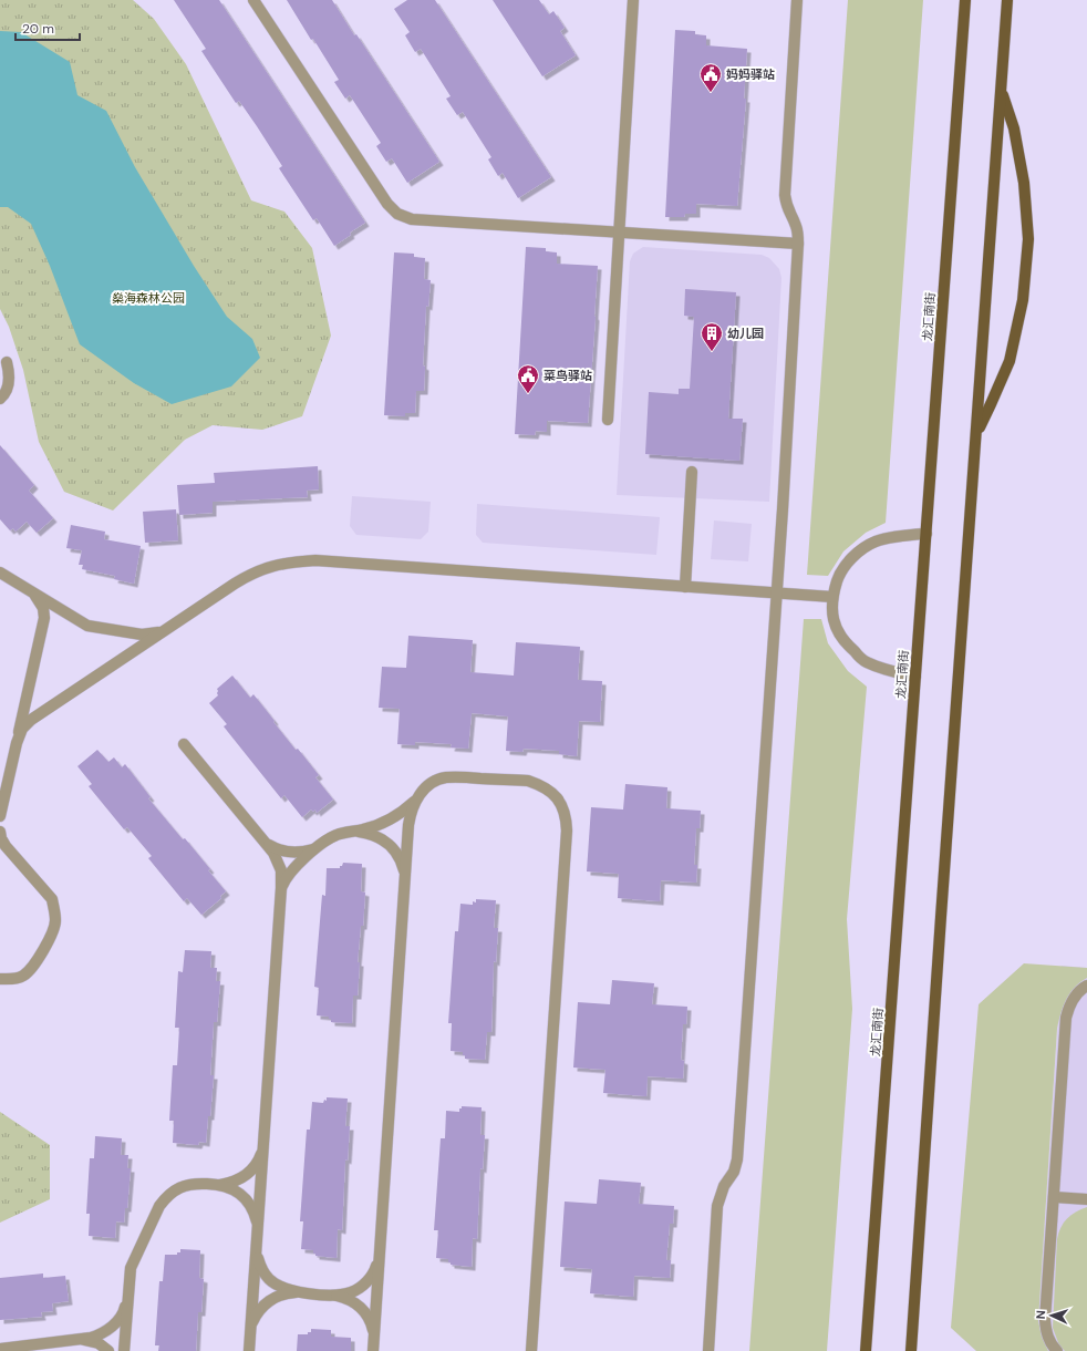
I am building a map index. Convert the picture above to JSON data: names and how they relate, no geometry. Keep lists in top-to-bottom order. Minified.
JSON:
{"streets":{"main road":["龙汇南街"]},"parks":["燊海森林公园"],"places":{"public building":["妈妈驿站","菜鸟驿站"],"building":["幼儿园"]},"scale_bar":"20 m","north":"left"}
